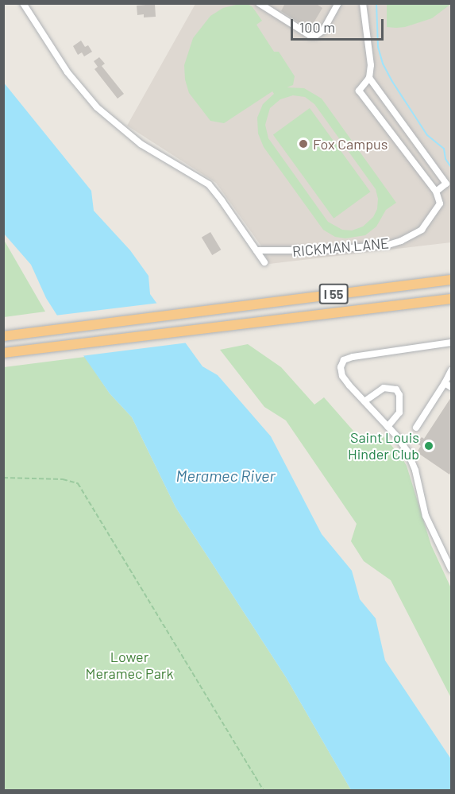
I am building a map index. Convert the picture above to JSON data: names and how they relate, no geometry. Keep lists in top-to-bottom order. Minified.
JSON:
{"streets":{"highway":["I 55"],"street":["RICKMAN LANE"]},"water":["Meramec River"],"parks":["Lower Meramec Park"],"places":["Fox Campus","Saint Louis Hinder Club"],"scale_bar":"100 m"}
